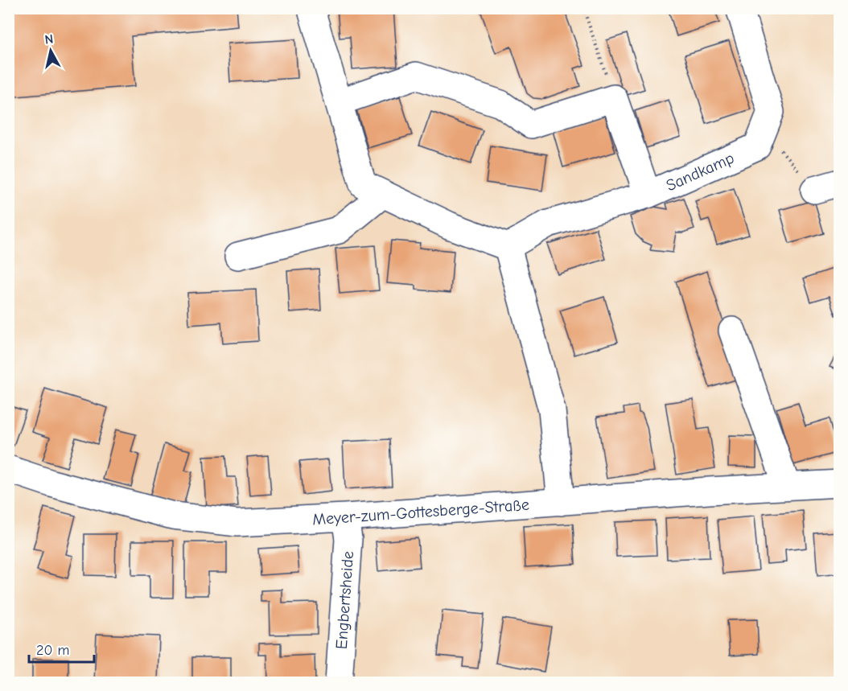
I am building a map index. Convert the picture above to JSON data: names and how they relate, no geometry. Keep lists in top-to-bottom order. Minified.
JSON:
{"streets":{"street":["Sandkamp","Meyer-zum-Gottesberge-Straße","Engbertsheide"]},"crossings":[["Meyer-zum-Gottesberge-Straße","Engbertsheide"]],"scale_bar":"20 m","north":"top"}
